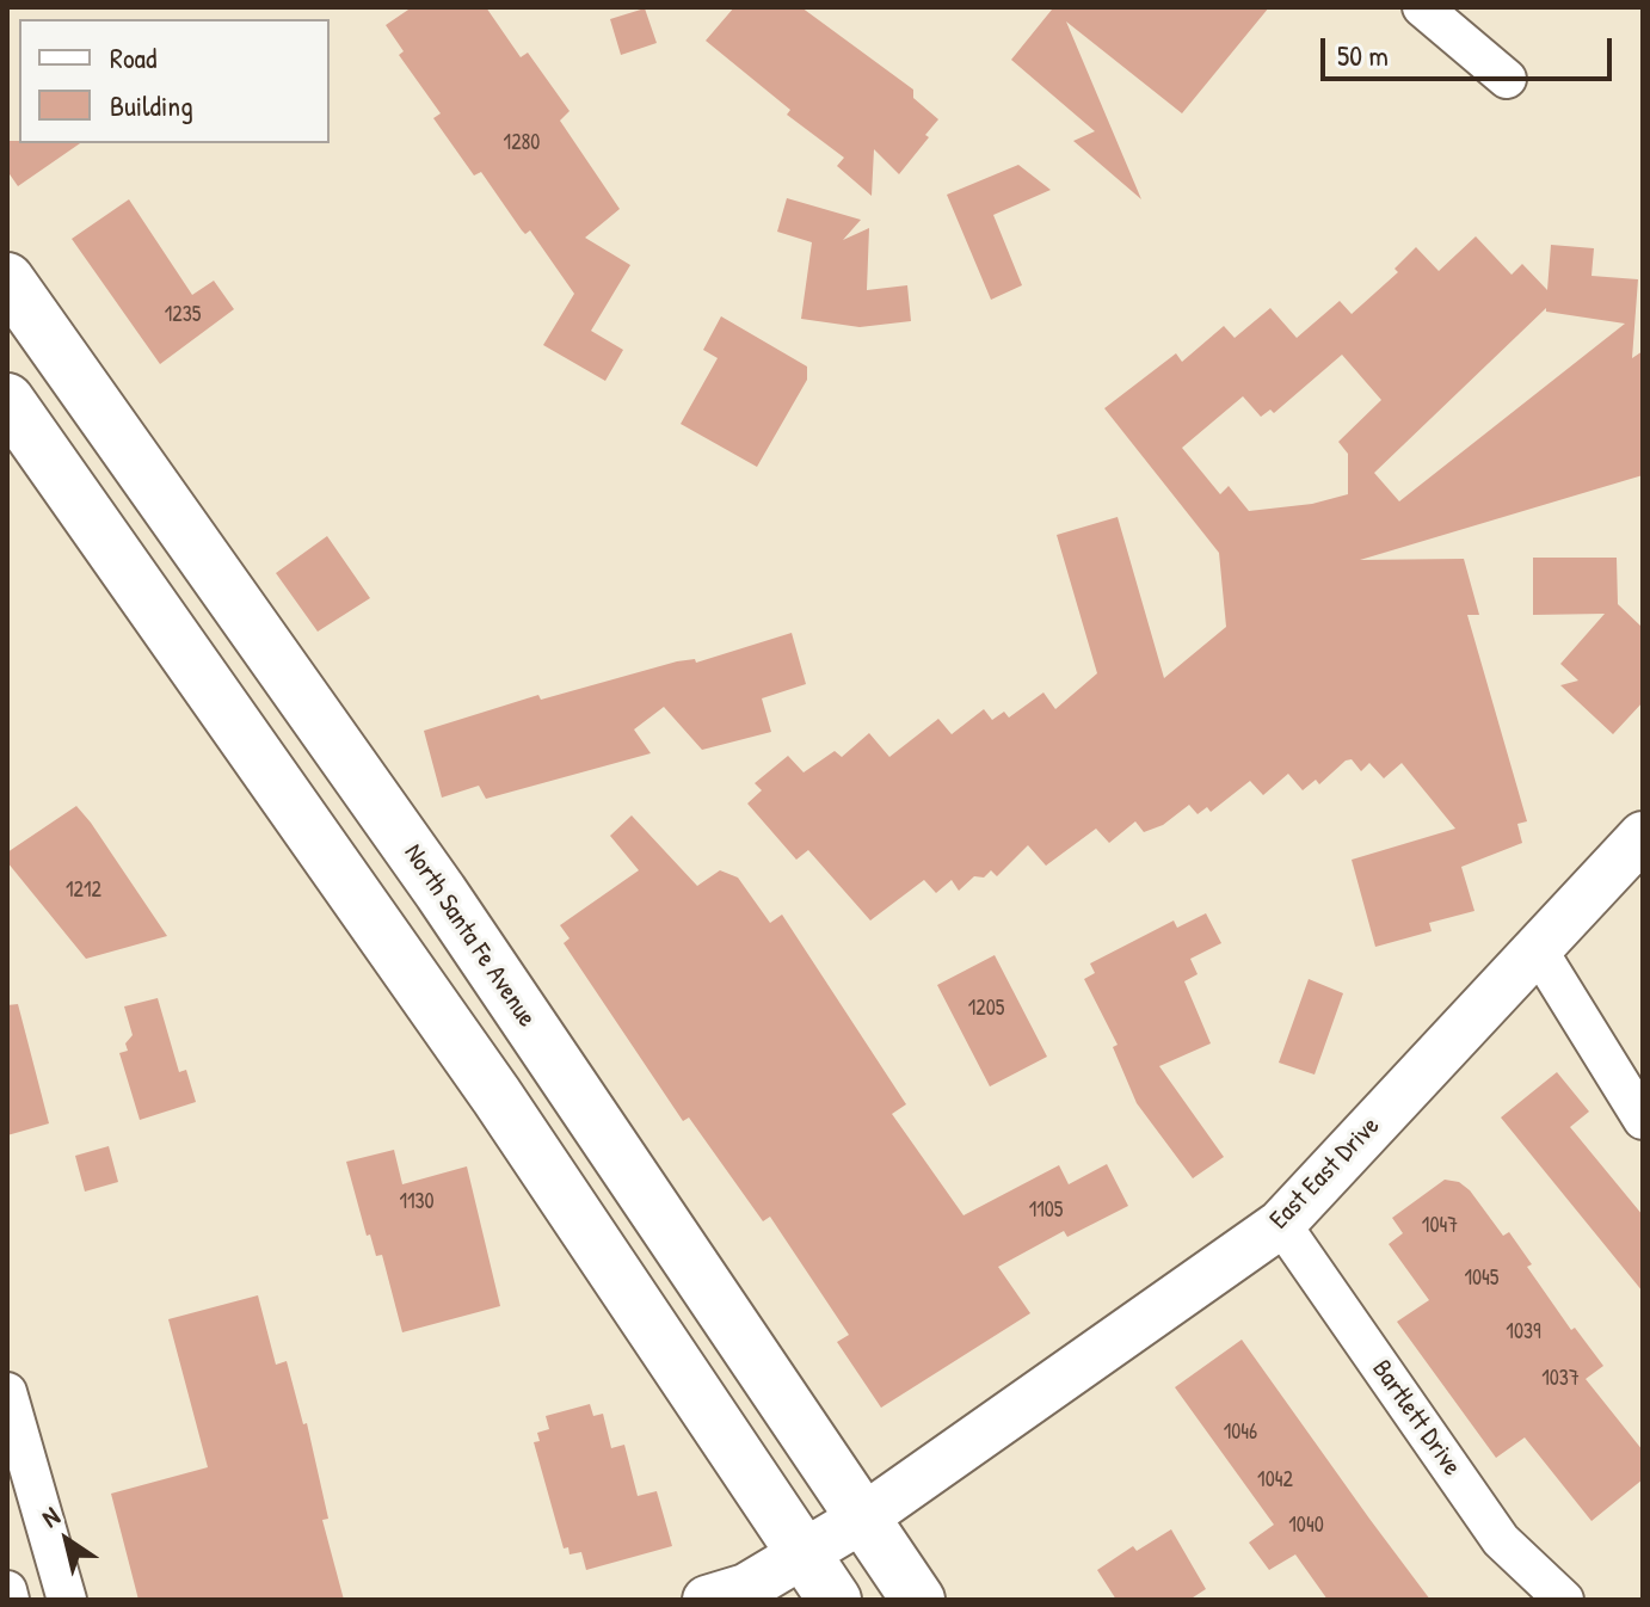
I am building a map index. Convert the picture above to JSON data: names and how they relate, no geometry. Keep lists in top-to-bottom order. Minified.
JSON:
{"streets":{"main road":["North Santa Fe Avenue"],"street":["East East Drive","Bartlett Drive"]},"crossings":[["North Santa Fe Avenue","East East Drive"],["East East Drive","Bartlett Drive"]],"house_numbers":["1280","1235","1212","1205","1130","1105","1047","1045","1039","1037","1046","1042","1040"],"legend":["Road","Building"],"scale_bar":"50 m","north":"top left"}
